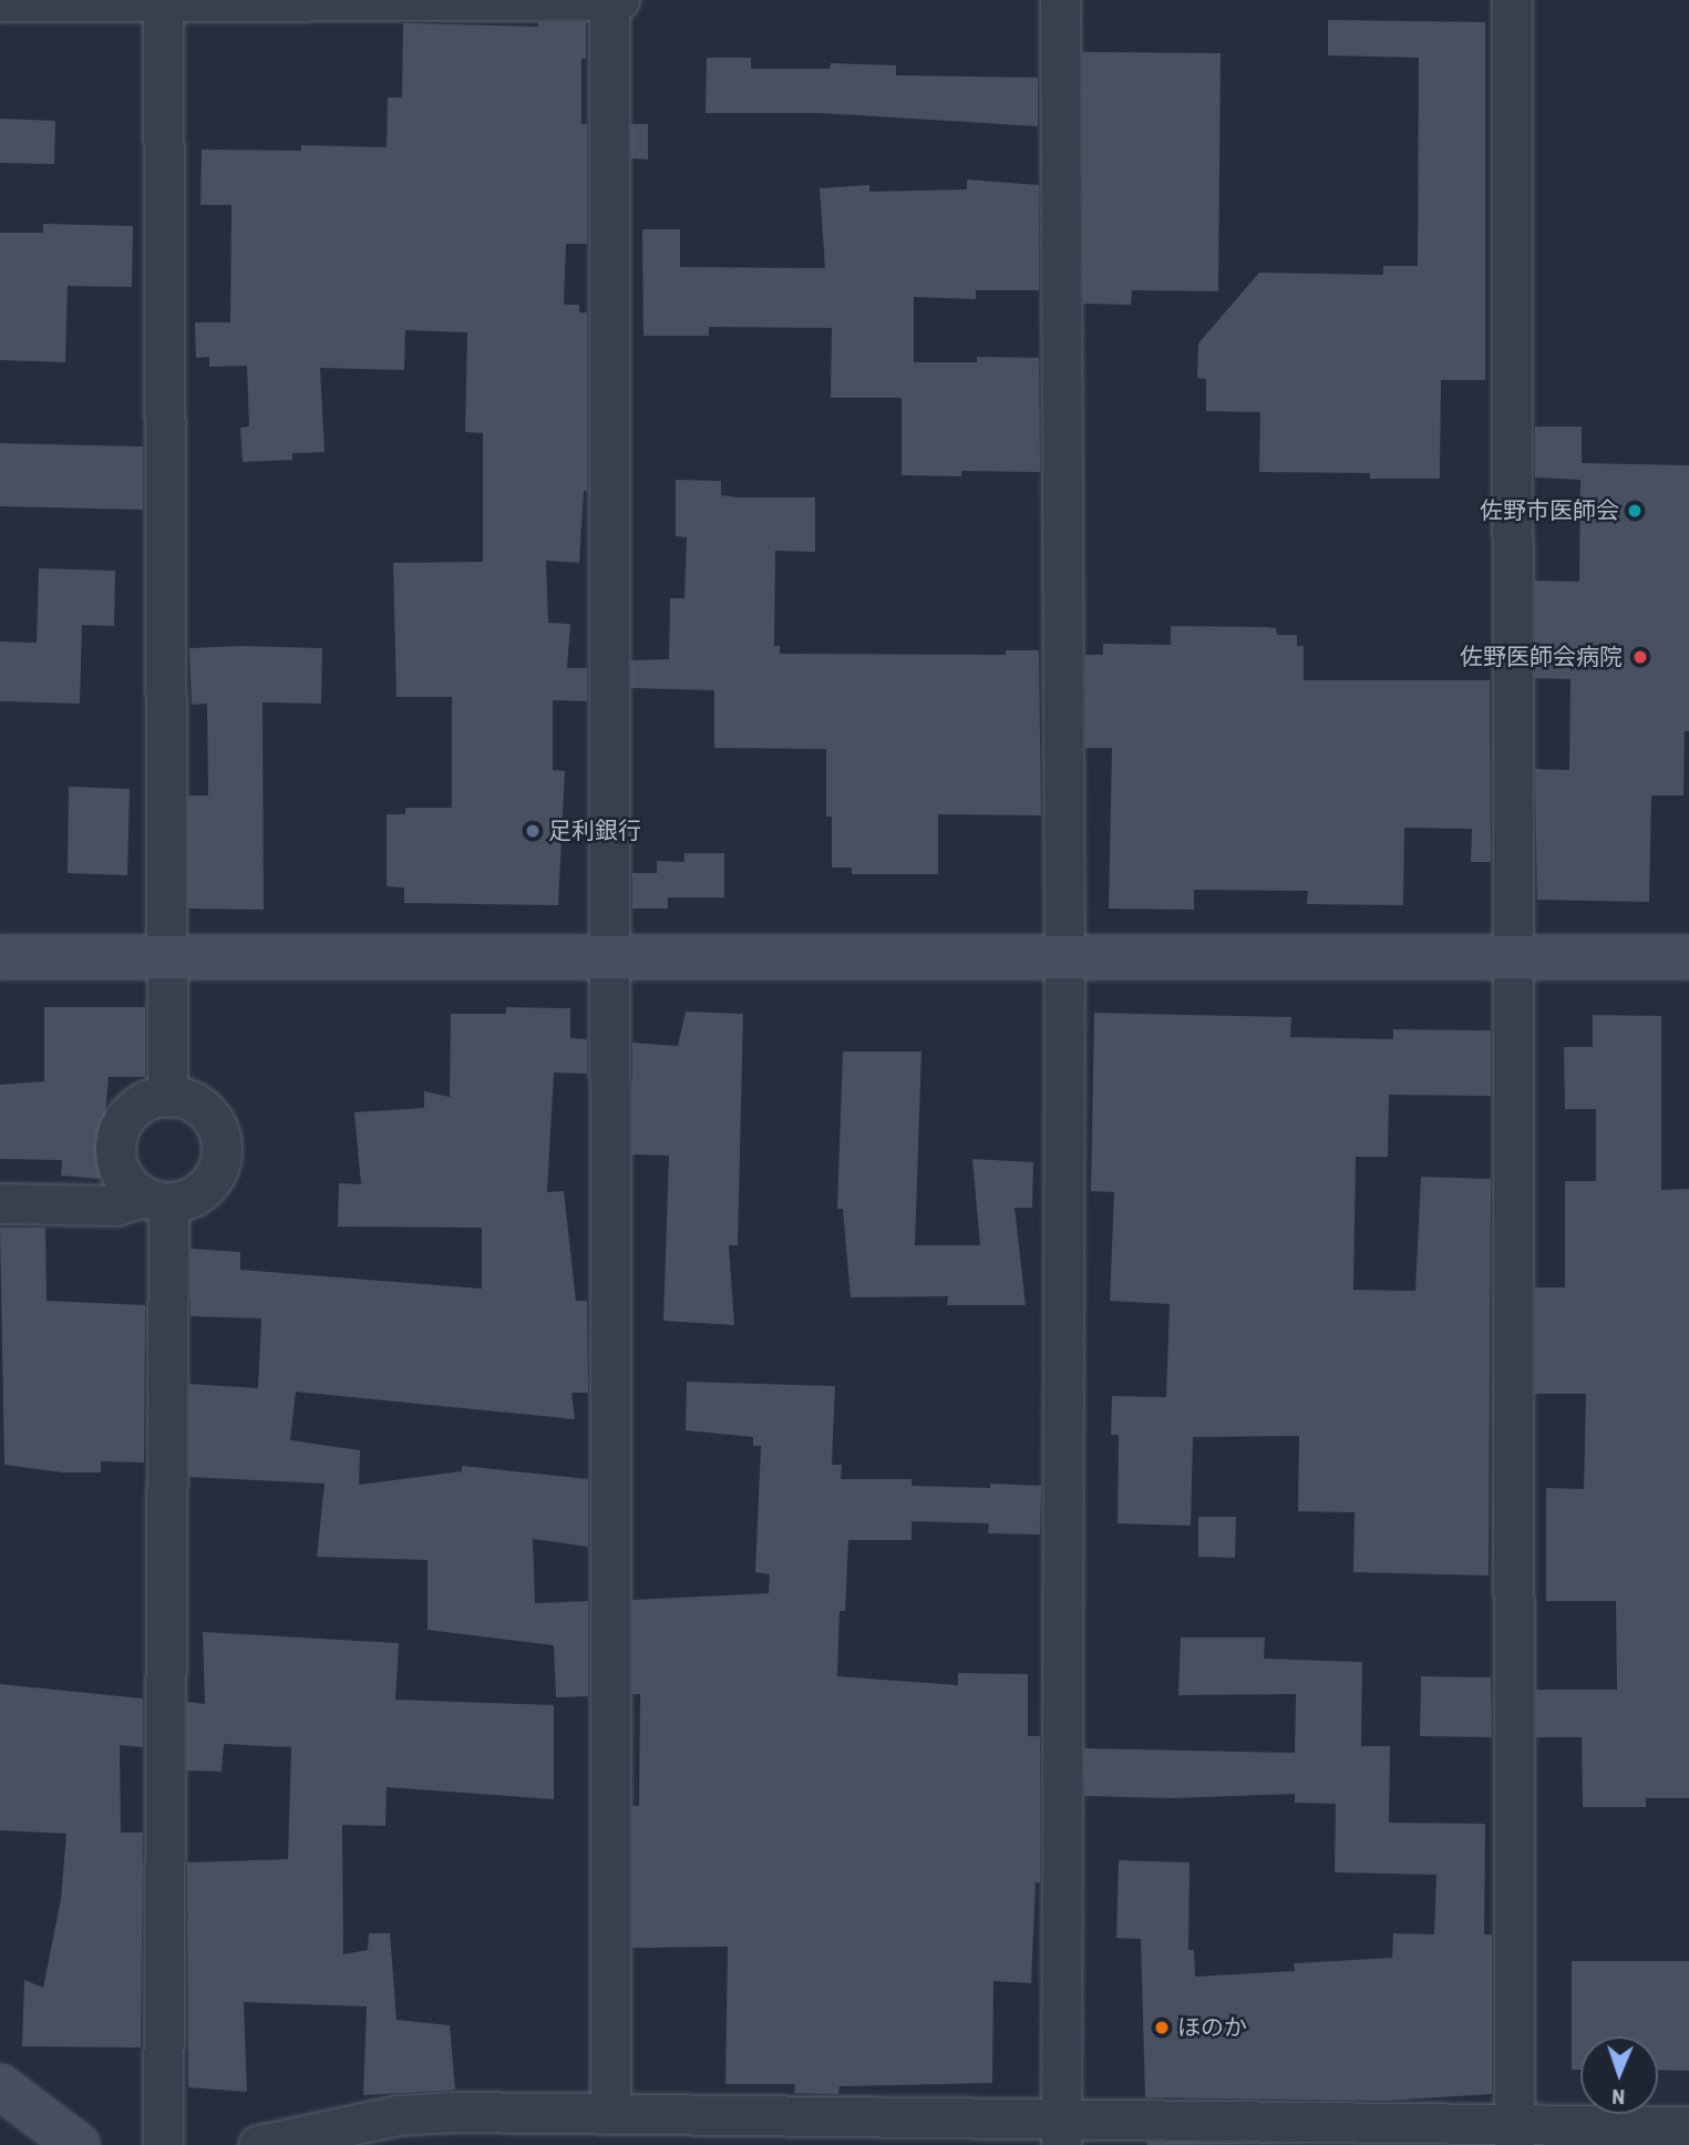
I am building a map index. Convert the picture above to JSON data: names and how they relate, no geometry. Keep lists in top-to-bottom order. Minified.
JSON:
{"places":["佐野市医師会","佐野医師会病院","足利銀行","ほのか"],"north":"bottom"}
